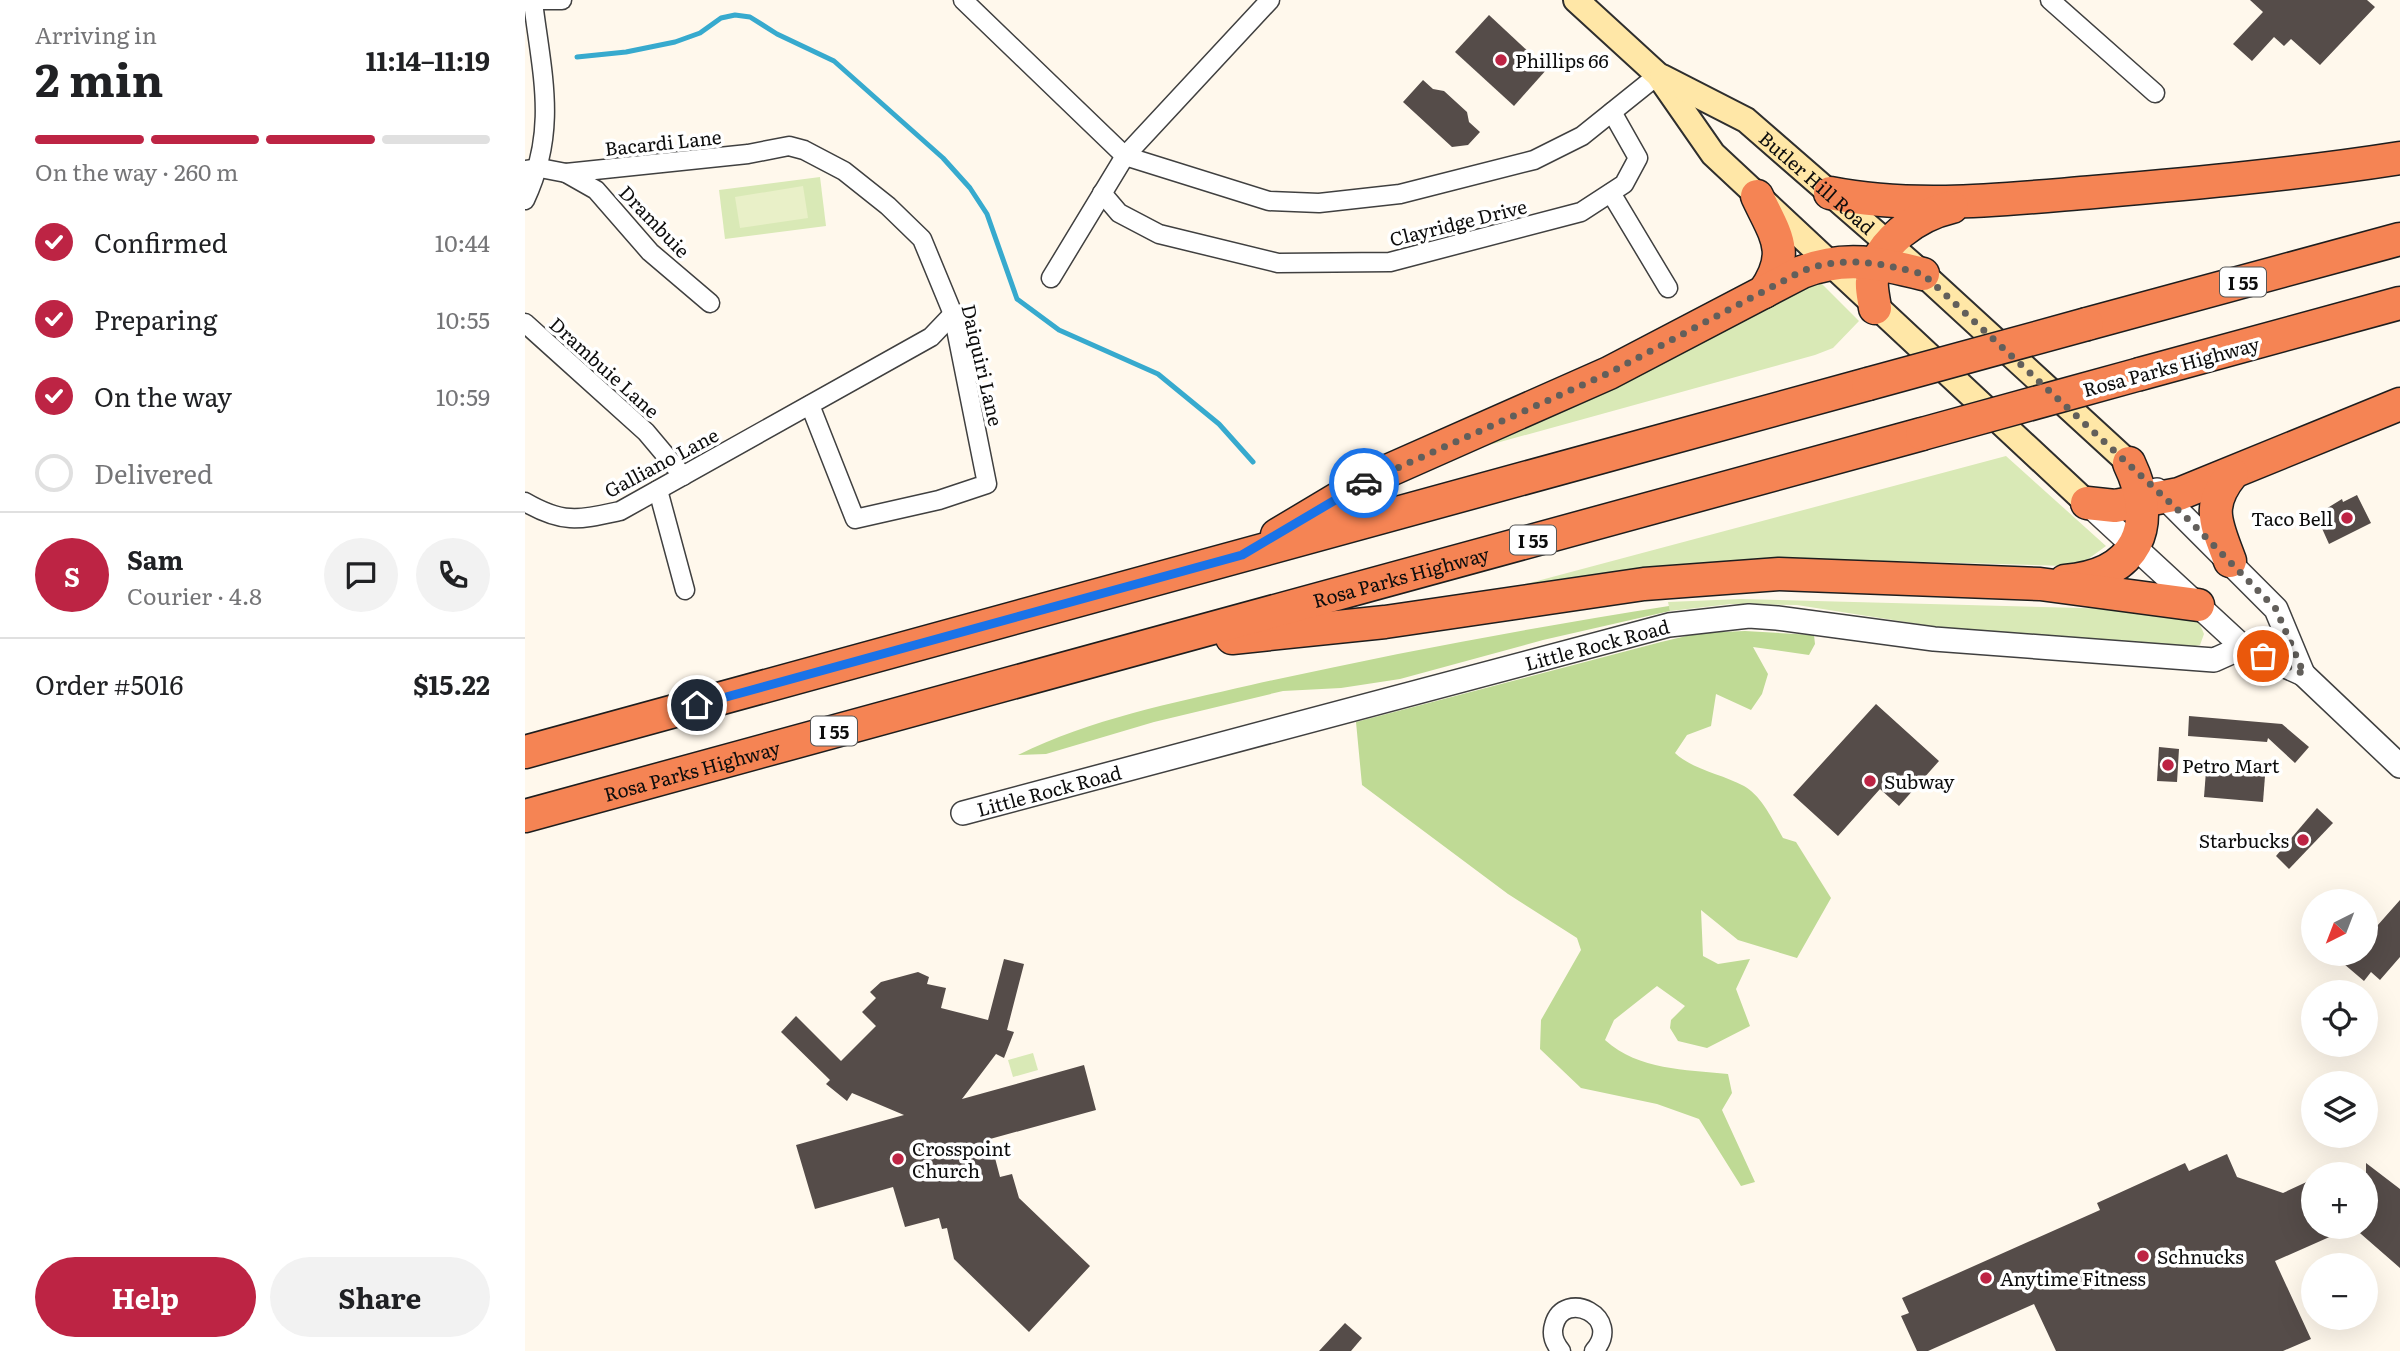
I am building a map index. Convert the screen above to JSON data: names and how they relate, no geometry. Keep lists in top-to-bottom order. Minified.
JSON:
{"streets":{"highway":["I 55","Rosa Parks Highway"],"main road":["Butler Hill Road"],"street":["Bacardi Lane","Drambuie","Clayridge Drive","Daiquiri Lane","Drambuie Lane","Galliano Lane","Little Rock Road"]},"crossings":[["Bacardi Lane","Drambuie"],["Bacardi Lane","Daiquiri Lane"],["Butler Hill Road","Clayridge Drive"],["Butler Hill Road","Little Rock Road"],["Daiquiri Lane","Galliano Lane"],["Drambuie Lane","Galliano Lane"]],"places":["Phillips 66","Taco Bell","Petro Mart","Subway","Starbucks","Crosspoint Church","Schnucks","Anytime Fitness"],"north":"bottom left","page":{"heading":["2 min","Arriving in","11:14–11:19"],"panel":["Sam","Courier · 4.8","Order #5016","$15.22"],"bar":"On the way · 260 m","list":[["Confirmed","10:44"],["Preparing","10:55"],["On the way","10:59"],"Delivered"],"round":"S","map_buttons":["+","−"],"buttons":["Help","Share"]}}
